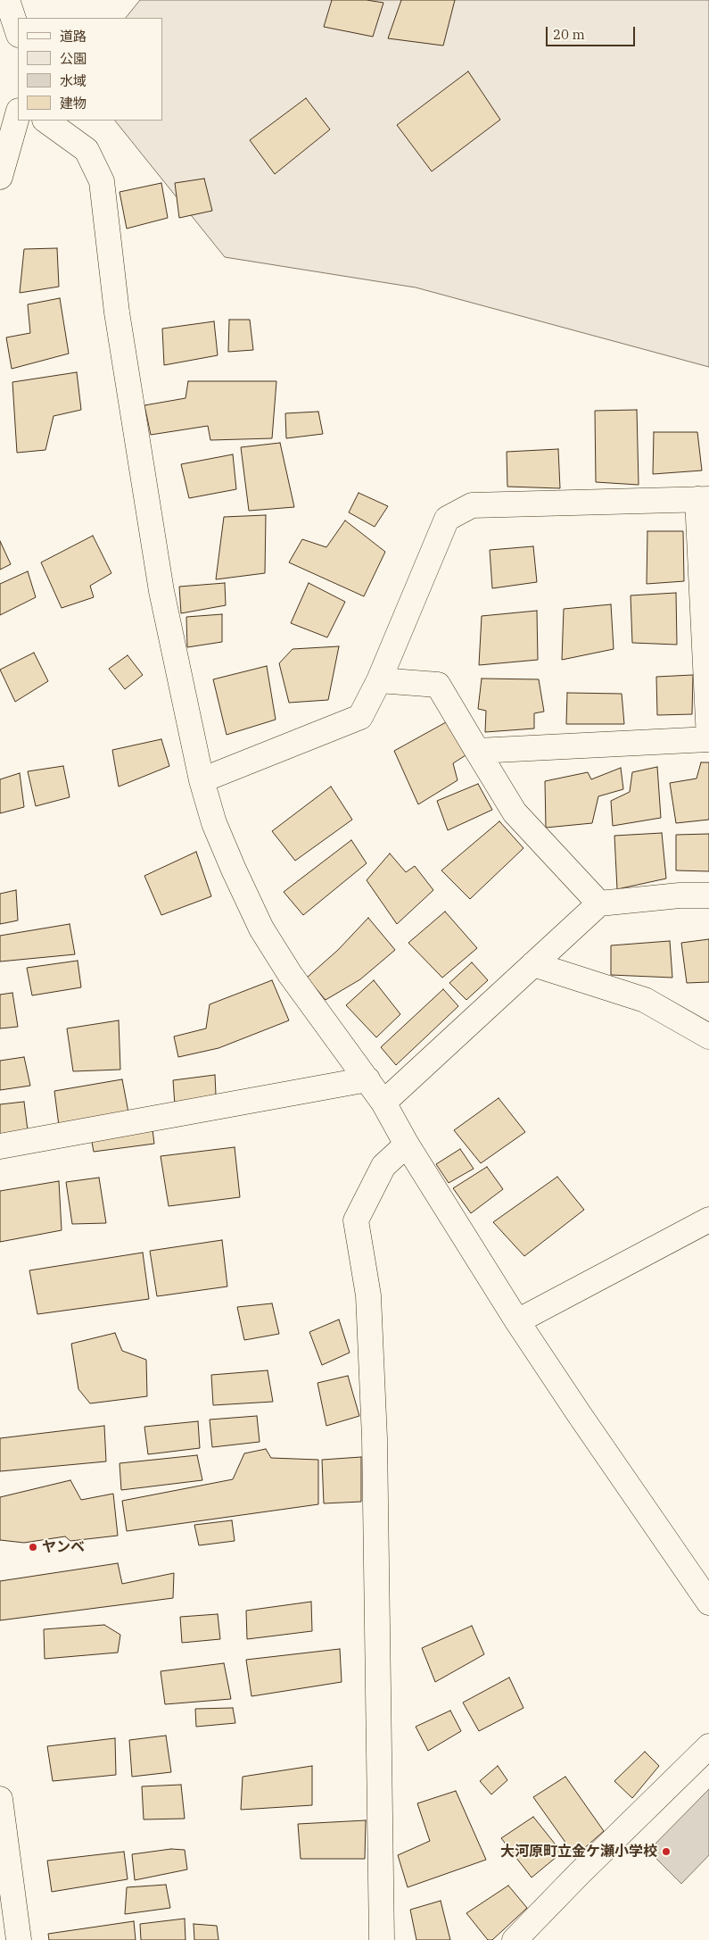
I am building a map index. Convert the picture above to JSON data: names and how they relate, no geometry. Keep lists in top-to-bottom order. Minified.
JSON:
{"places":["ヤンベ","大河原町立金ケ瀬小学校"],"legend":["道路","公園","水域","建物"],"scale_bar":"20 m"}
